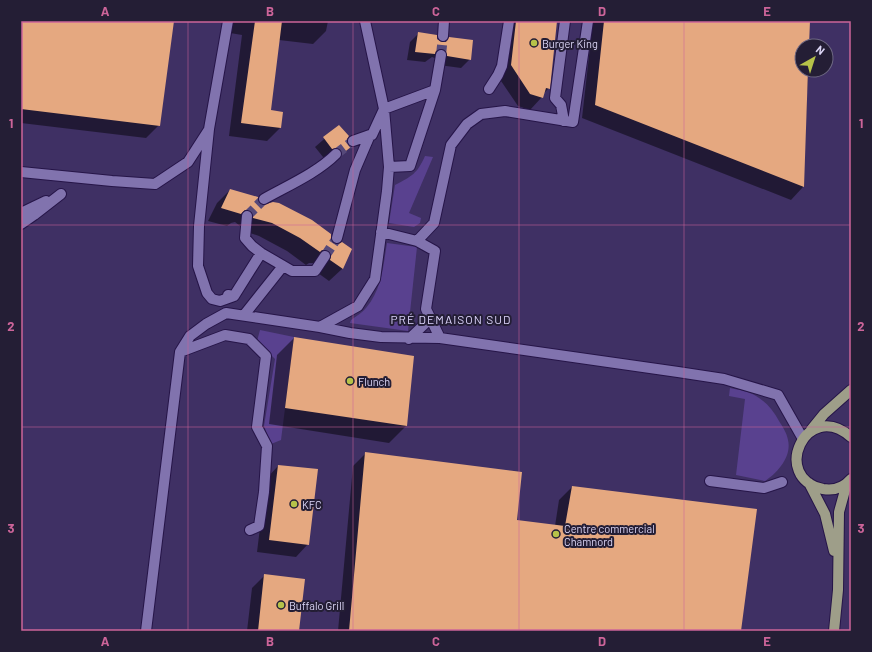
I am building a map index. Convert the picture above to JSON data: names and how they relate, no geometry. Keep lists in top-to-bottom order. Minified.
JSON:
{"districts":["PRÉ DEMAISON SUD"],"places":["Burger King","Flunch","KFC","Centre commercial Chamnord","Buffalo Grill"],"north":"top right","grid":{"columns":["A","B","C","D","E"],"rows":["1","2","3"]}}
